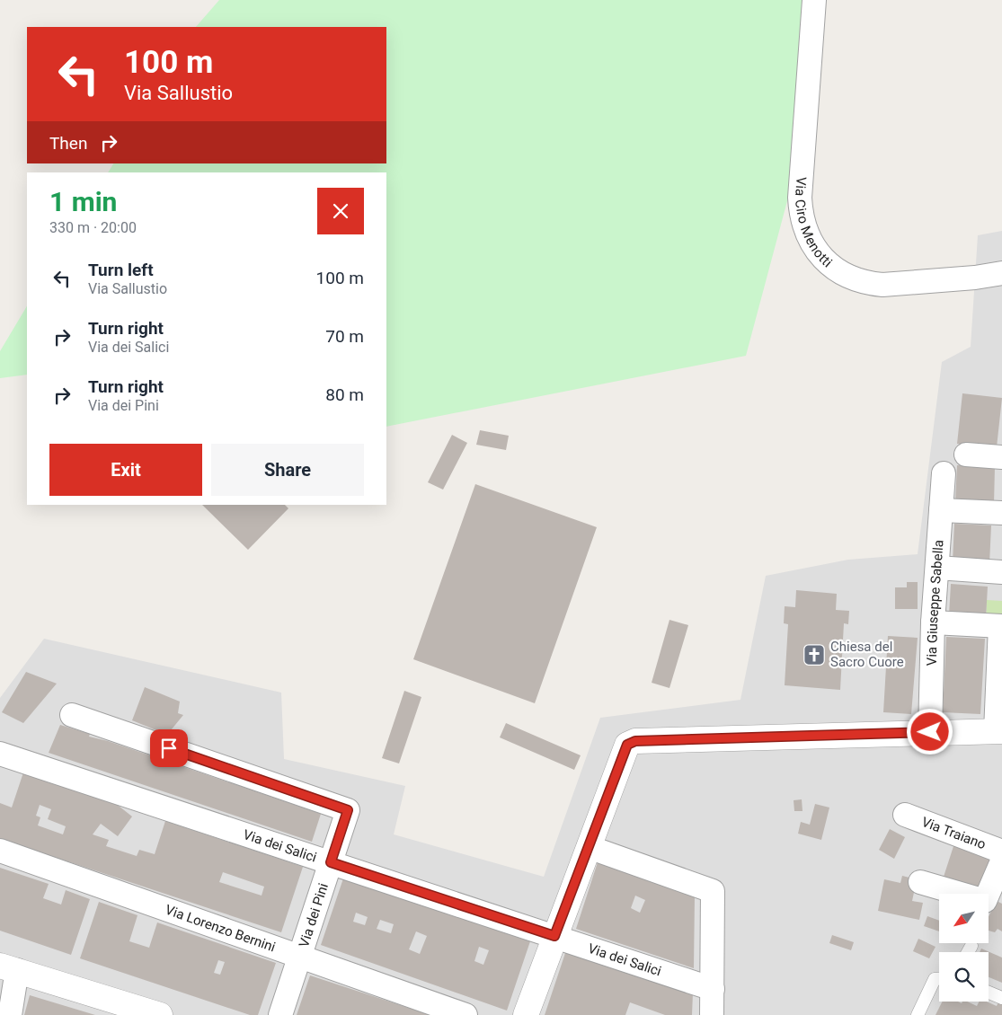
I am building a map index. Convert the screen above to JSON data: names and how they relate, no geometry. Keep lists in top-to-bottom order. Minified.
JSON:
{"streets":{"street":["Via Ciro Menotti","Via Giuseppe Sabella","Via Traiano","Via dei Salici","Via dei Pini","Via Lorenzo Bernini"]},"crossings":[["Via dei Salici","Via dei Pini"],["Via dei Pini","Via Lorenzo Bernini"]],"places":{"church":["Chiesa del Sacro Cuore"]},"north":"bottom left","page":{"turn":["100 m","Via Sallustio"],"then":"Then","heading":["1 min","330 m · 20:00"],"list":[{"name":"Turn left","note":"Via Sallustio","value":"100 m"},{"name":"Turn right","note":"Via dei Salici","value":"70 m"},{"name":"Turn right","note":"Via dei Pini","value":"80 m"}],"buttons":["Exit","Share"]}}
